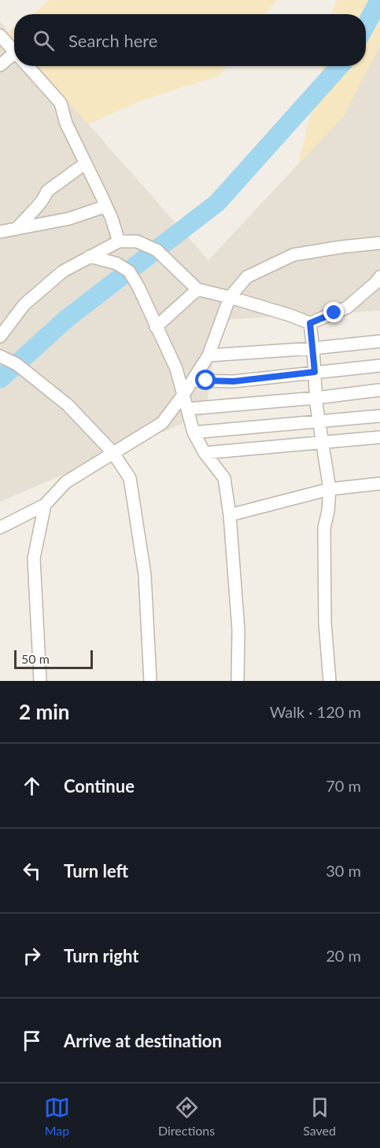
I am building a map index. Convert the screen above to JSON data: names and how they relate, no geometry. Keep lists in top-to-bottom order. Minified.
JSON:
{"scale_bar":"50 m","page":{"search":"Search here","scale":"50 m","heading":["2 min","Walk · 120 m"],"list":[["Continue","70 m"],["Turn left","30 m"],["Turn right","20 m"],"Arrive at destination"],"nav":["Map","Directions","Saved"]}}
